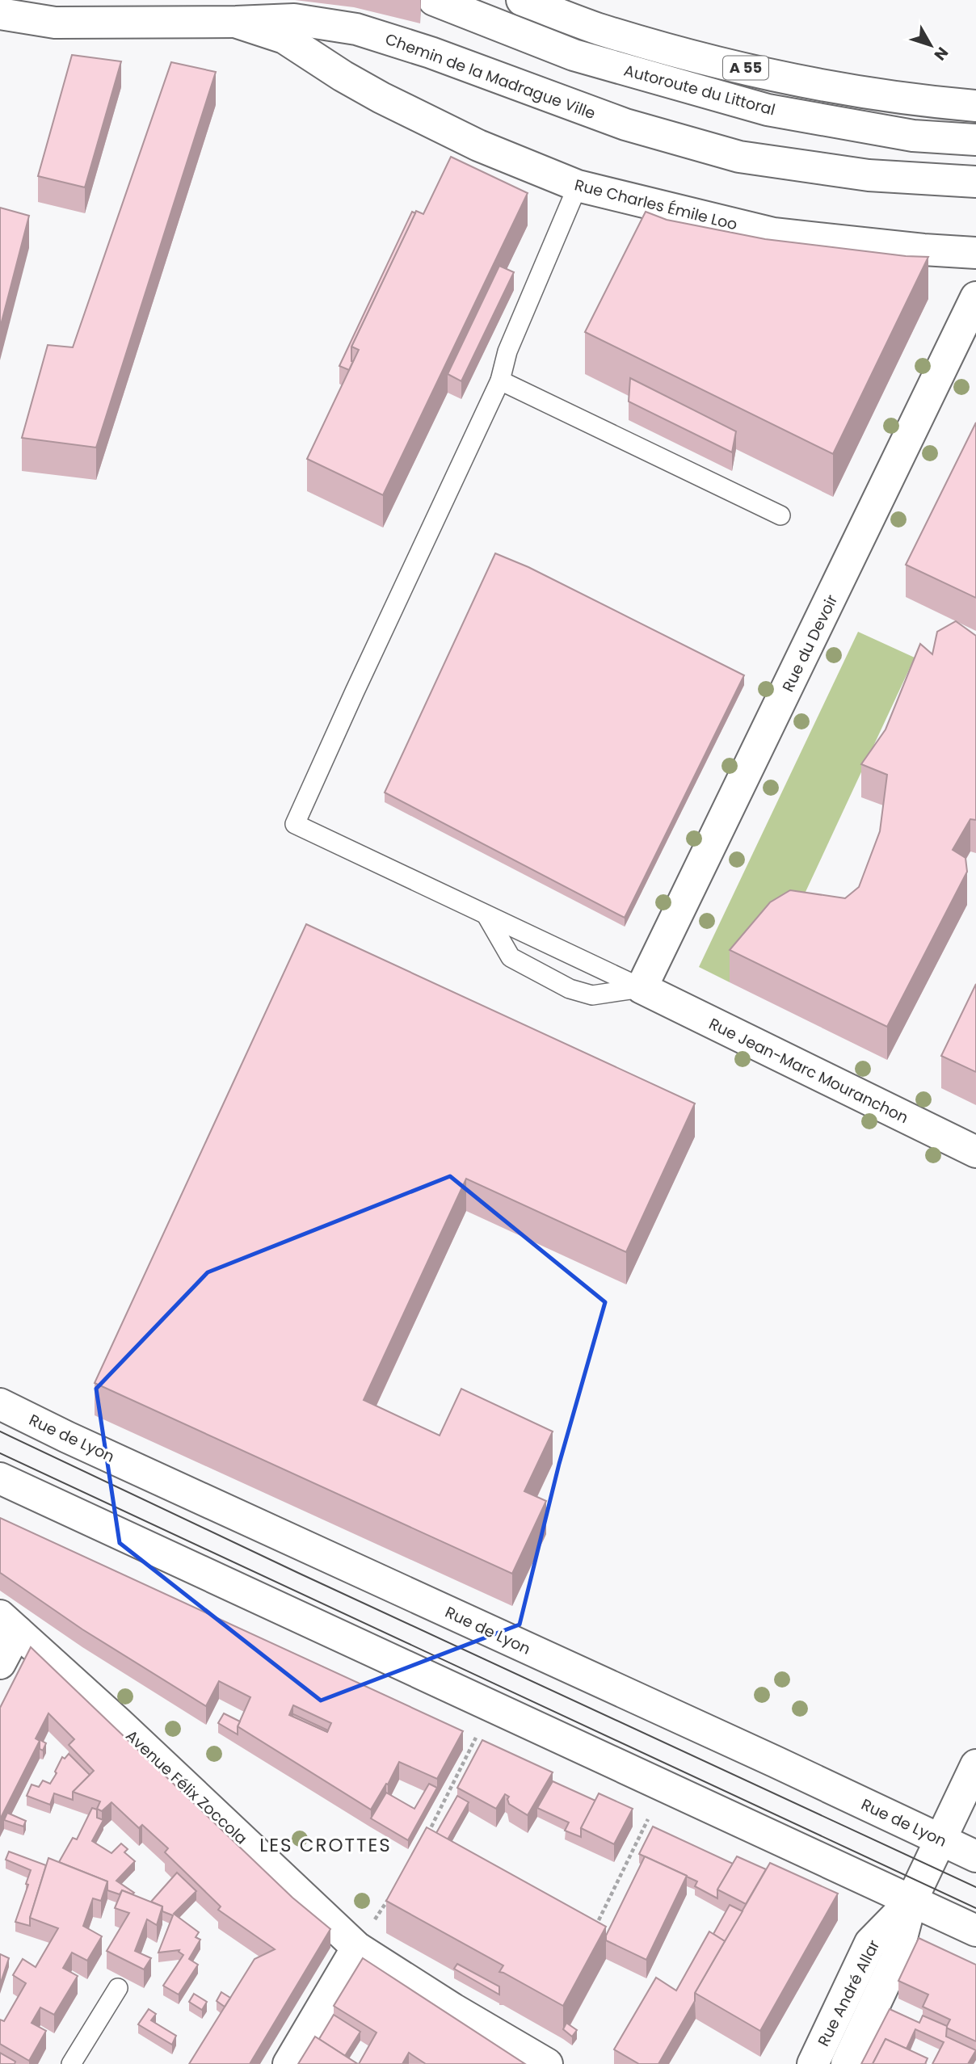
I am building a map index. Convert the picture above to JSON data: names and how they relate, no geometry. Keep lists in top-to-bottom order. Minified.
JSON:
{"streets":{"main road":["A 55","Chemin de la Madrague Ville","Autoroute du Littoral","Rue Charles Émile Loo","Rue du Devoir","Rue Jean-Marc Mouranchon","Rue de Lyon","Avenue Félix Zoccola","Rue André Allar"]},"crossings":[["Chemin de la Madrague Ville","Rue Charles Émile Loo"],["Rue du Devoir","Rue Jean-Marc Mouranchon"],["Rue de Lyon","Rue André Allar"]],"districts":["LES CROTTES"],"north":"bottom right"}
